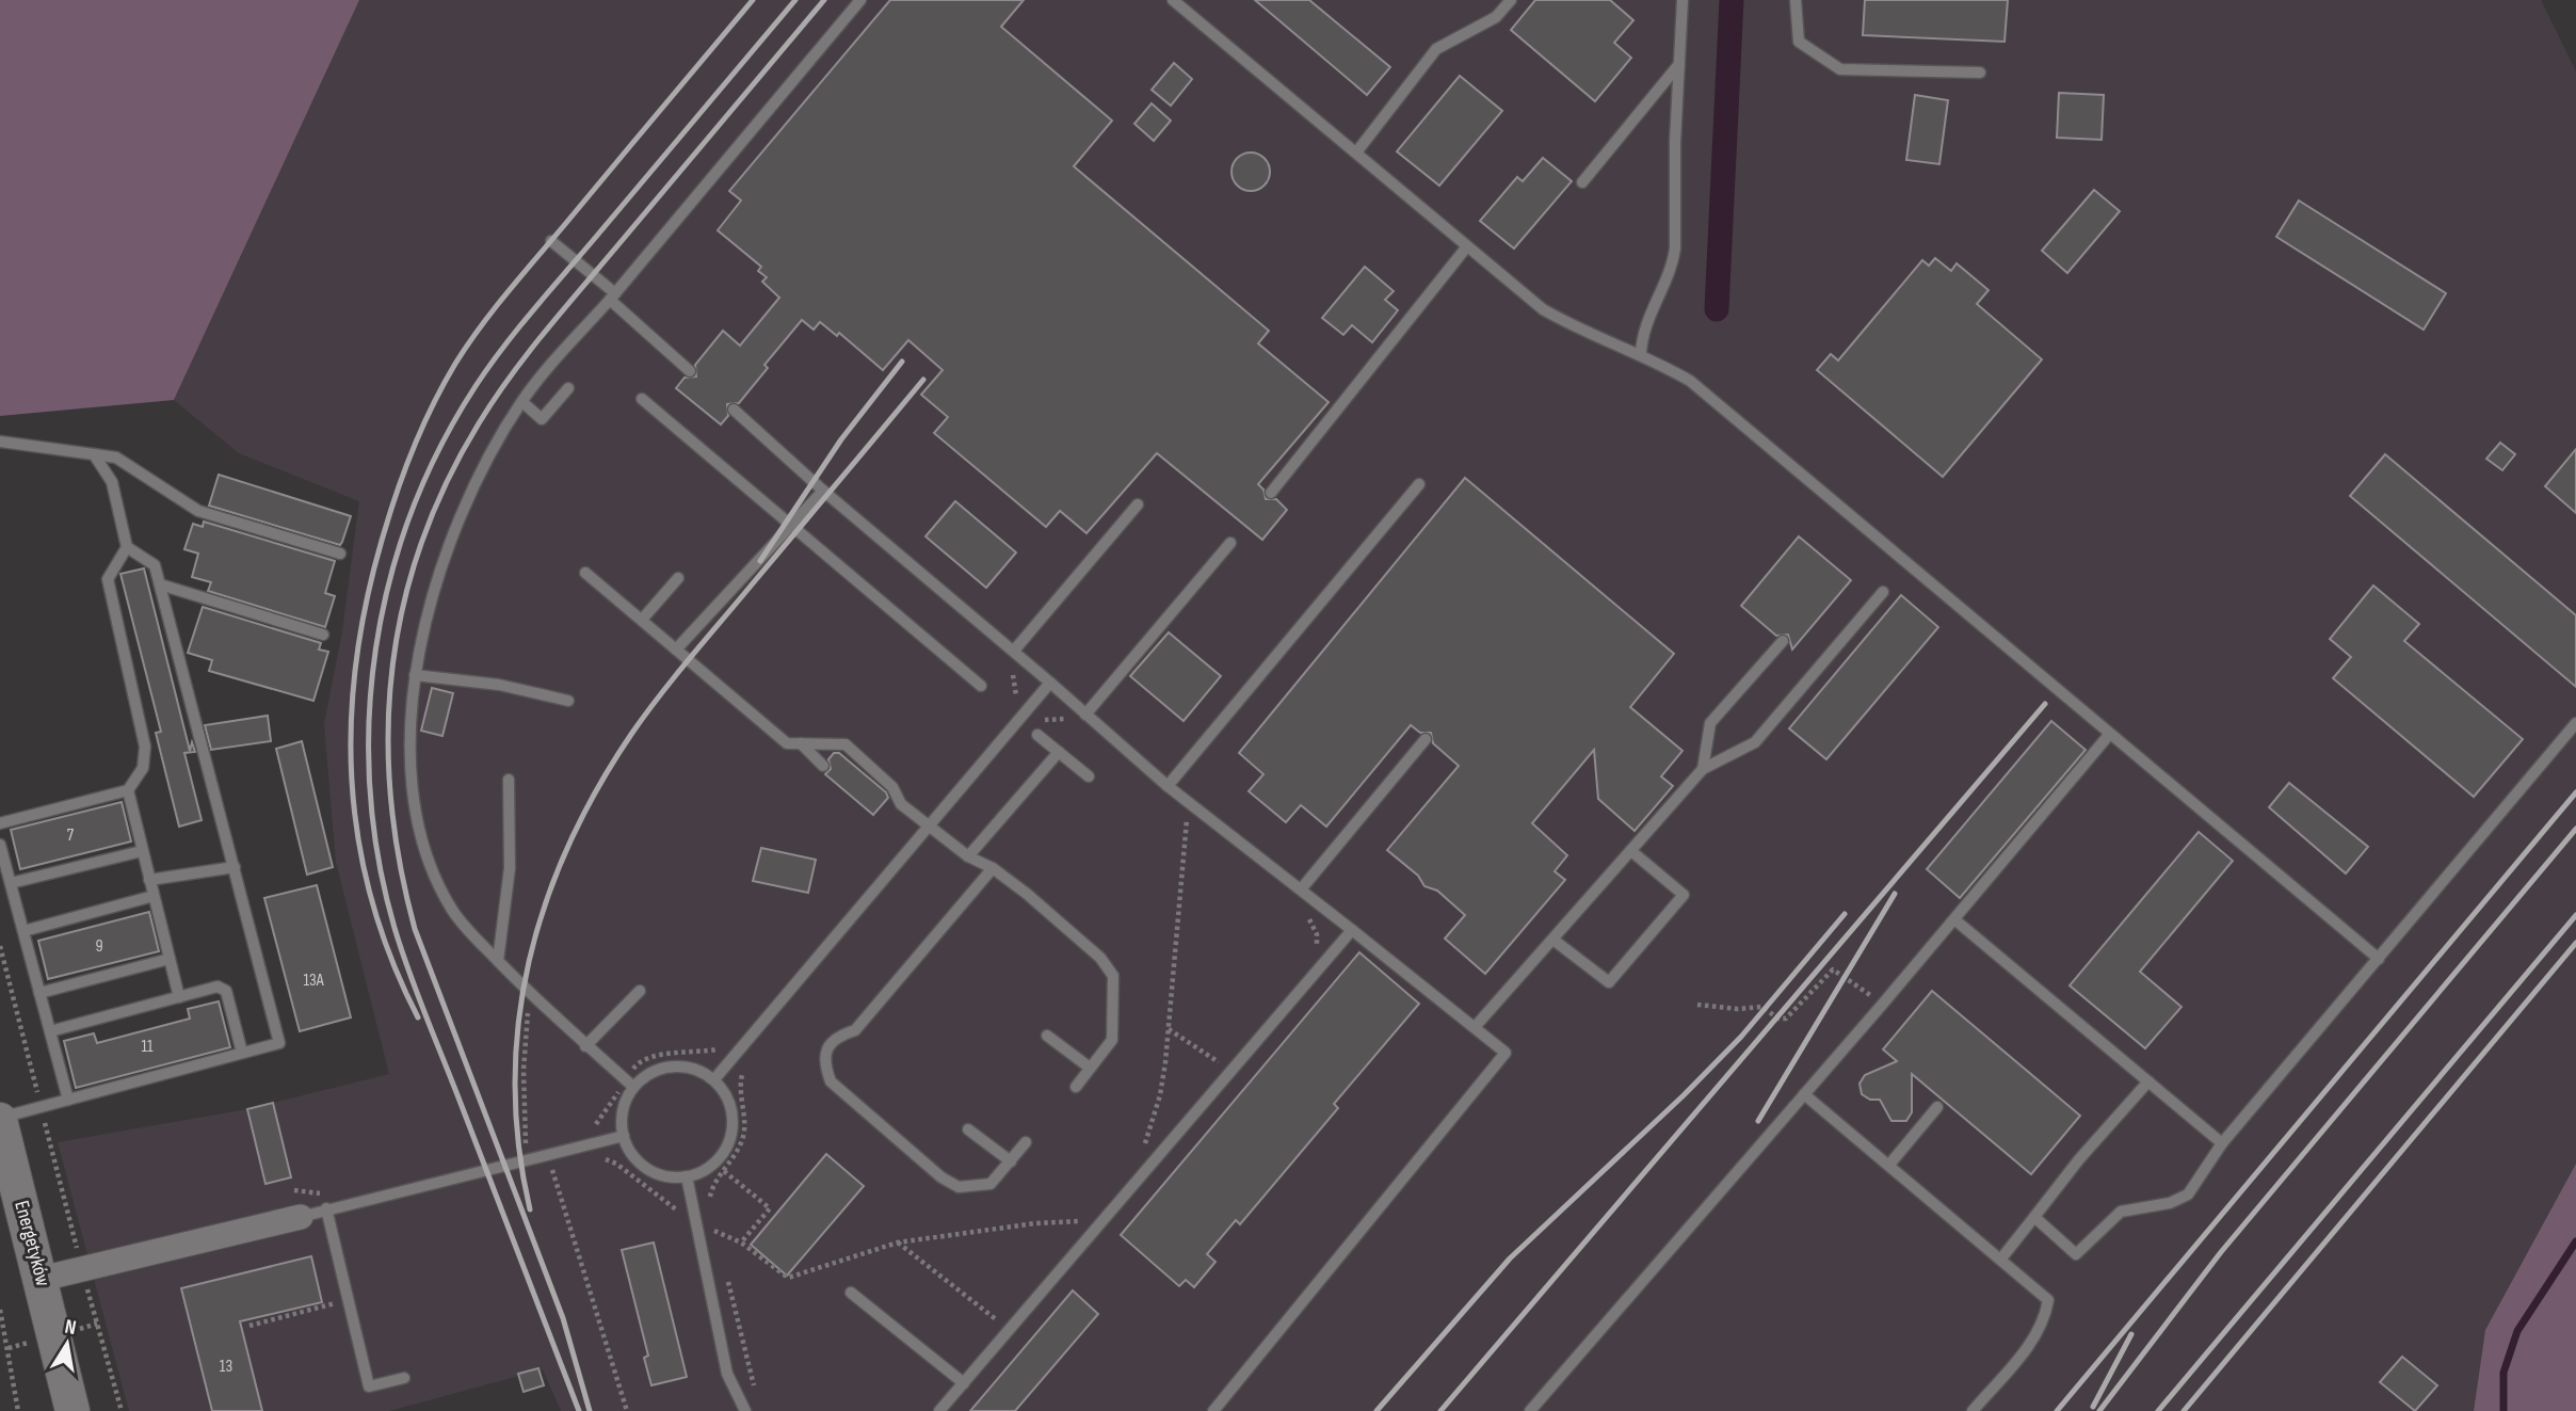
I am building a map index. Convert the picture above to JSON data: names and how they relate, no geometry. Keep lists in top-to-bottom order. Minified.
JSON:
{"streets":{"main road":["Energetyków"]},"house_numbers":["7","9","13A","11","13"],"north":"top"}
